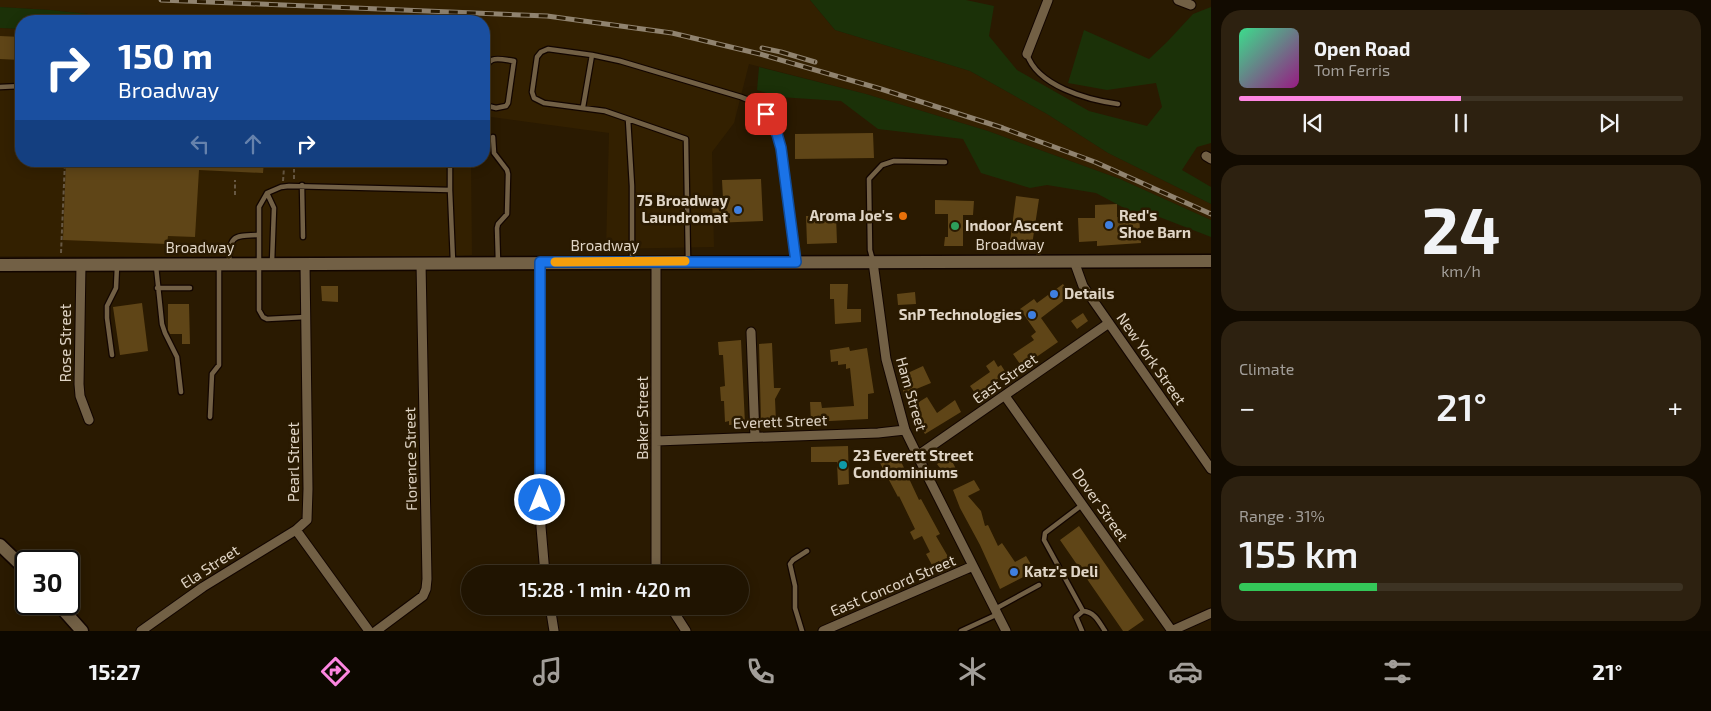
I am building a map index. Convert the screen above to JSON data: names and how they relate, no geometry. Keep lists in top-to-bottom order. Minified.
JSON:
{"streets":{"street":["Broadway","Rose Street","New York Street","East Street","Ham Street","Baker Street","Everett Street","Florence Street","Pearl Street","Dover Street","Ela Street","East Concord Street"]},"crossings":[["Broadway","Rose Street"],["Broadway","New York Street"],["Broadway","Ham Street"],["Broadway","Baker Street"],["Broadway","Florence Street"],["Broadway","Pearl Street"],["New York Street","East Street"],["East Street","Ham Street"],["East Street","Dover Street"],["Ham Street","Everett Street"],["Ham Street","East Concord Street"],["Baker Street","Everett Street"],["Pearl Street","Ela Street"]],"places":["75 Broadway Laundromat","Aroma Joe's","Red's Shoe Barn","Indoor Ascent","Details","SnP Technologies","23 Everett Street Condominiums","Katz's Deli"],"page":{"turn":["150 m","Broadway"],"song":["Open Road","Tom Ferris"],"tile":[["24","km/h"],"Climate",["Range · 31%","155 km"]],"heat":["−","21°","+"],"limit":"30","trip":"15:28 · 1 min · 420 m","tabs":["15:27","21°"]}}
